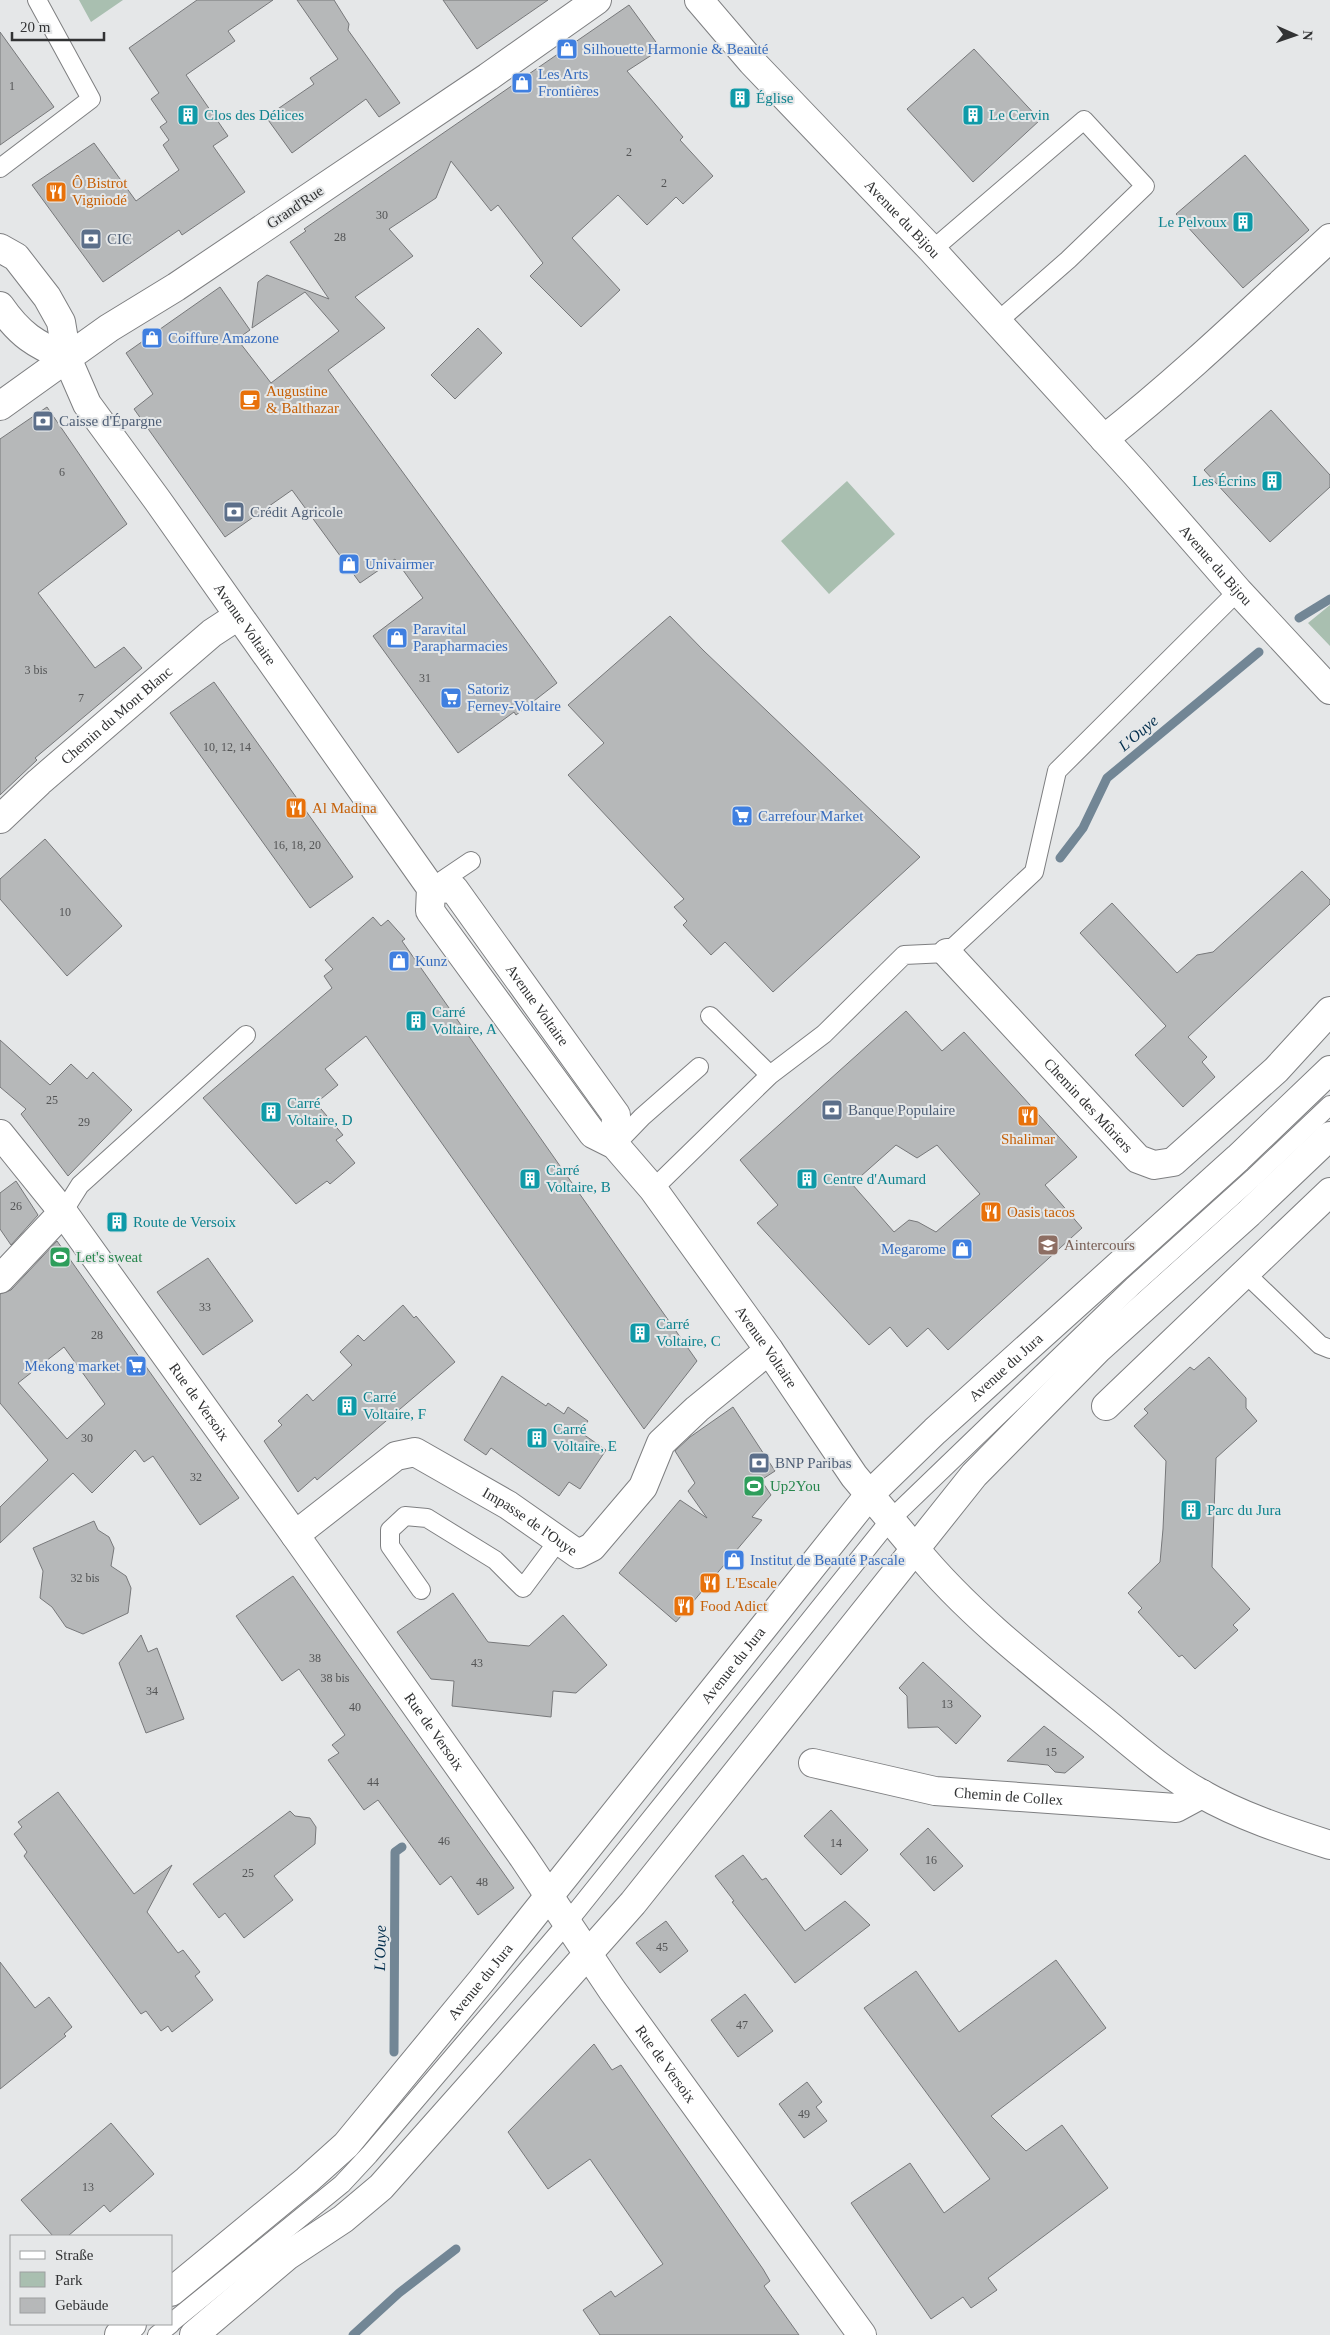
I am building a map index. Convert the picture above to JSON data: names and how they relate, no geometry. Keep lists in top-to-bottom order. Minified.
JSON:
{"streets":{"main road":["Grand'Rue","Avenue du Bijou","Avenue Voltaire","Chemin du Mont Blanc","Chemin des Mûriers","Avenue du Jura","Rue de Versoix","Impasse de l'Ouye","Chemin de Collex"]},"crossings":[["Grand'Rue","Avenue Voltaire"],["Avenue Voltaire","Chemin du Mont Blanc"],["Avenue Voltaire","Avenue du Jura"],["Avenue Voltaire","Impasse de l'Ouye"],["Avenue du Jura","Rue de Versoix"],["Rue de Versoix","Impasse de l'Ouye"]],"water":["L'Ouye"],"places":{"shop":["Silhouette Harmonie & Beauté","Les Arts Frontières","Coiffure Amazone","Univairmer","Paravital Parapharmacies","Kunz","Megarome","Institut de Beauté Pascale"],"building":["Église","Clos des Délices","Le Cervin","Le Pelvoux","Les Écrins","Carré Voltaire, A","Carré Voltaire, D","Carré Voltaire, B","Centre d'Aumard","Route de Versoix","Carré Voltaire, C","Carré Voltaire, F","Carré Voltaire, E","Parc du Jura"],"restaurant":["Ô Bistrot Vigniodé","Al Madina","Shalimar","Oasis tacos","L'Escale","Food Adict"],"bank":["CIC","Caisse d'Épargne","Crédit Agricole","Banque Populaire","BNP Paribas"],"cafe":["Augustine & Balthazar"],"supermarket":["Satoriz Ferney-Voltaire","Carrefour Market","Mekong market"],"school or university":["Aintercours"],"sports":["Let's sweat","Up2You"]},"house_numbers":["1","2","2","30","28","6","3 bis","31","7","10, 12, 14","16, 18, 20","10","25","29","26","33","28","30","32","32 bis","38","43","38 bis","34","13","40","15","44","46","14","16","25","48","45","47","49","13"],"legend":["Straße","Park","Gebäude"],"scale_bar":"20 m","north":"right"}
